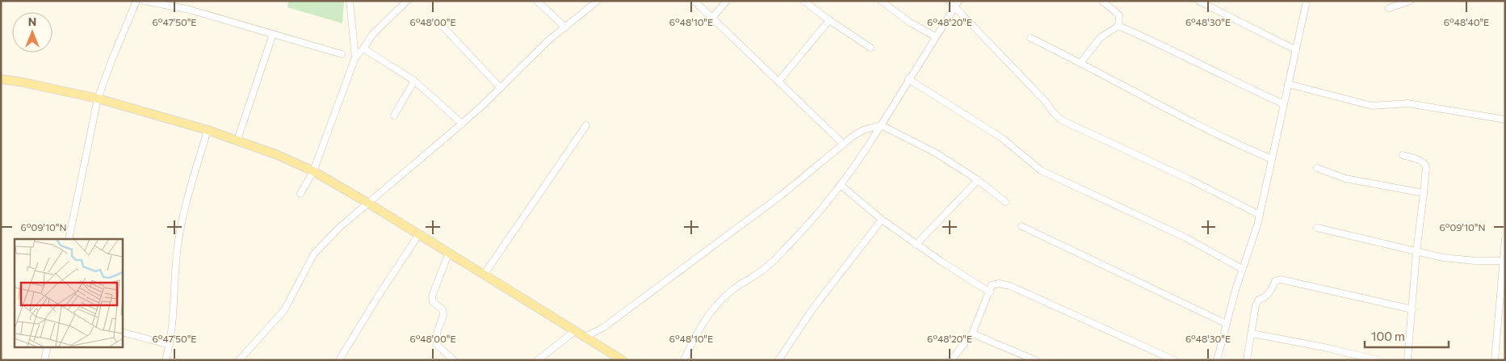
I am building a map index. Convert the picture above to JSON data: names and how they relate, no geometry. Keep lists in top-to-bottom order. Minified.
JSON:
{"scale_bar":"100 m","north":"top","coordinates":["6°47'50\"E","6°48'00\"E","6°48'10\"E","6°48'20\"E","6°48'30\"E","6°48'40\"E","6°09'10\"N"]}
